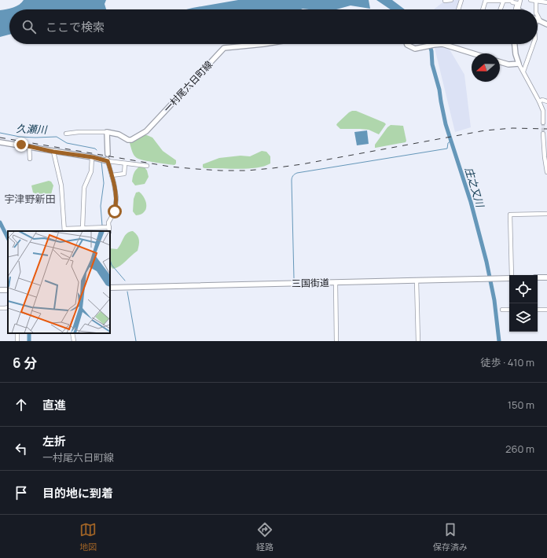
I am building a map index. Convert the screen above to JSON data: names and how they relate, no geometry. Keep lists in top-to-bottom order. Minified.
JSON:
{"streets":{"highway":["三国街道"],"main road":["一村尾六日町線"]},"districts":["宇津野新田"],"water":["久瀬川","庄之又川"],"north":"left","page":{"search":"ここで検索","heading":["6 分","徒歩 · 410 m"],"list":[["直進","150 m"],["左折","一村尾六日町線","260 m"],"目的地に到着"],"nav":["地図","経路","保存済み"]}}
